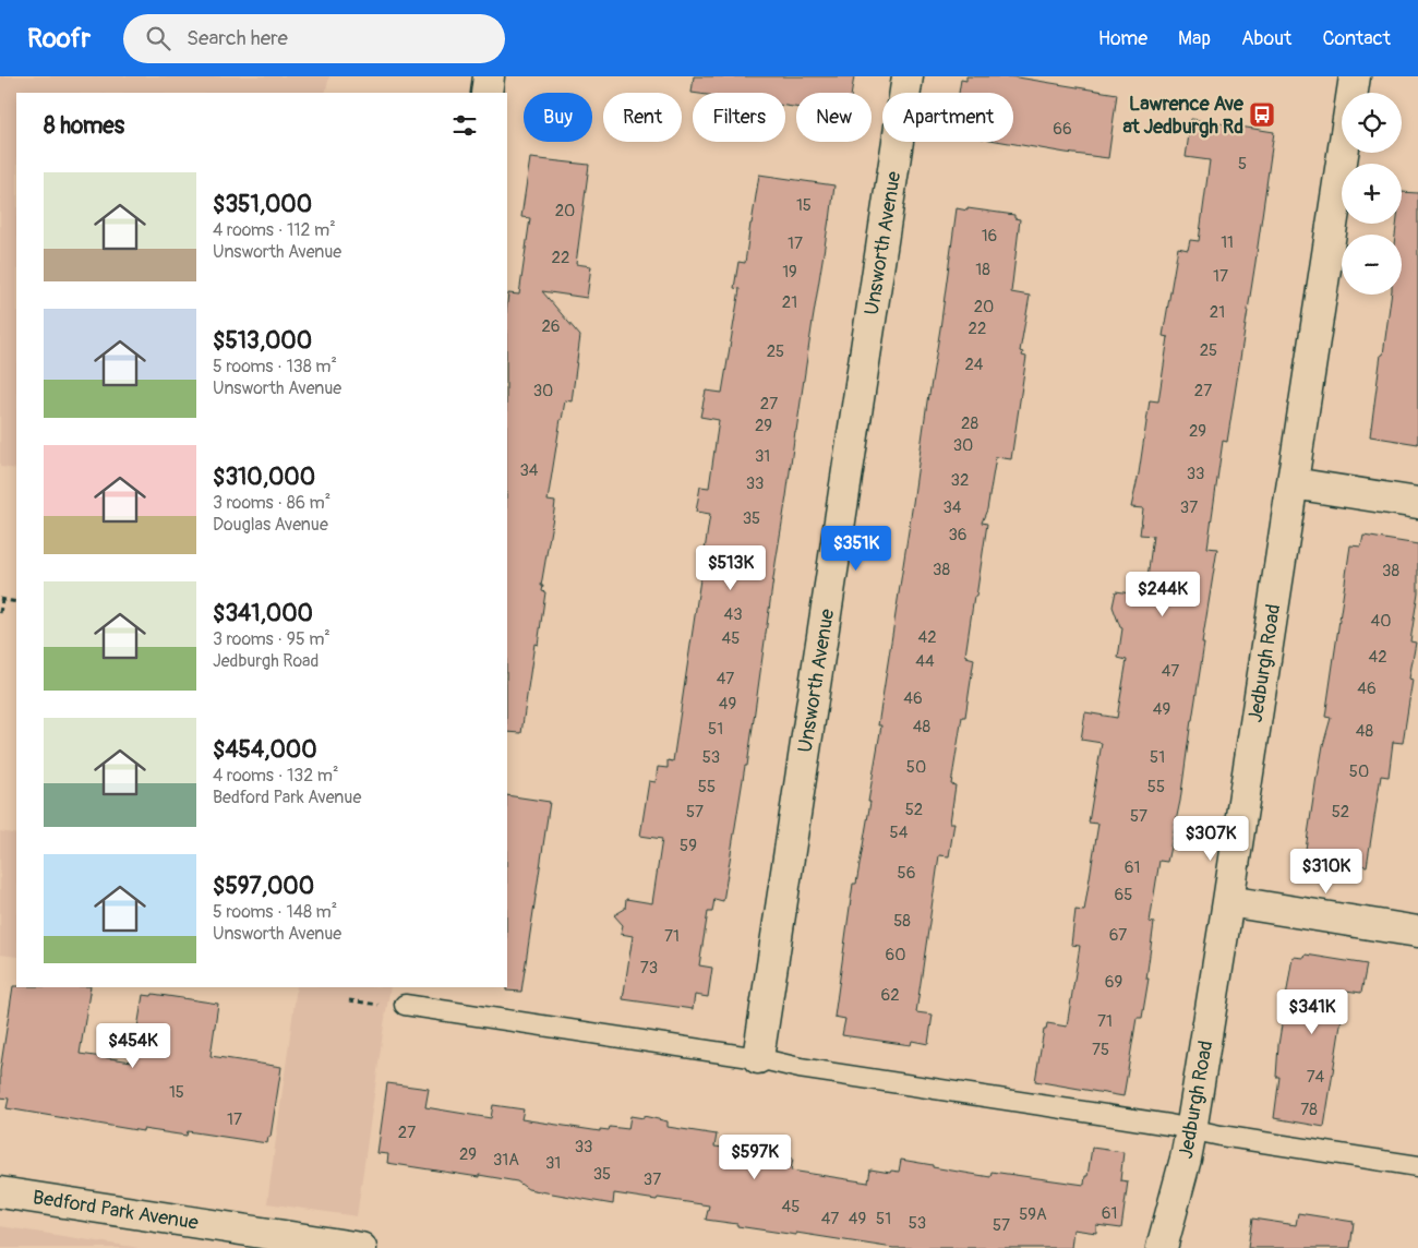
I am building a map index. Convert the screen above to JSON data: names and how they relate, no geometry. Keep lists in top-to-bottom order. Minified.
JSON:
{"streets":{"street":["Unsworth Avenue","Jedburgh Road","Bedford Park Avenue"]},"places":{"bus stop":["Lawrence Ave at Jedburgh Rd"]},"house_numbers":["66","5","15","20","16","11","17","22","18","19","17","21","20","21","26","22","25","25","24","30","27","27","28","29","29","30","31","34","33","32","33","34","37","35","36","38","38","43","40","42","45","42","44","47","47","46","46","49","49","48","51","48","53","51","50","50","55","55","52","57","52","57","54","59","61","56","65","58","67","71","60","73","69","62","71","75","74","15","78","17","27","33","29","31A","31","35","37","45","61","59A","47","49","51","53","57"],"page":{"header":"Roofr","search":"Search here","nav":["Home","Map","About","Contact"],"map_buttons":["+","−"],"chip":["Buy","Rent","Filters","New","Apartment"],"heading":"8 homes","list":[{"name":"$351,000","note":"4 rooms · 112 m² · Unsworth Avenue"},{"name":"$513,000","note":"5 rooms · 138 m² · Unsworth Avenue"},{"name":"$310,000","note":"3 rooms · 86 m² · Douglas Avenue"},{"name":"$341,000","note":"3 rooms · 95 m² · Jedburgh Road"},{"name":"$454,000","note":"4 rooms · 132 m² · Bedford Park Avenue"},{"name":"$597,000","note":"5 rooms · 148 m² · Unsworth Avenue"}],"price":["$351K","$513K","$244K","$307K","$310K","$341K","$454K","$597K"]}}
